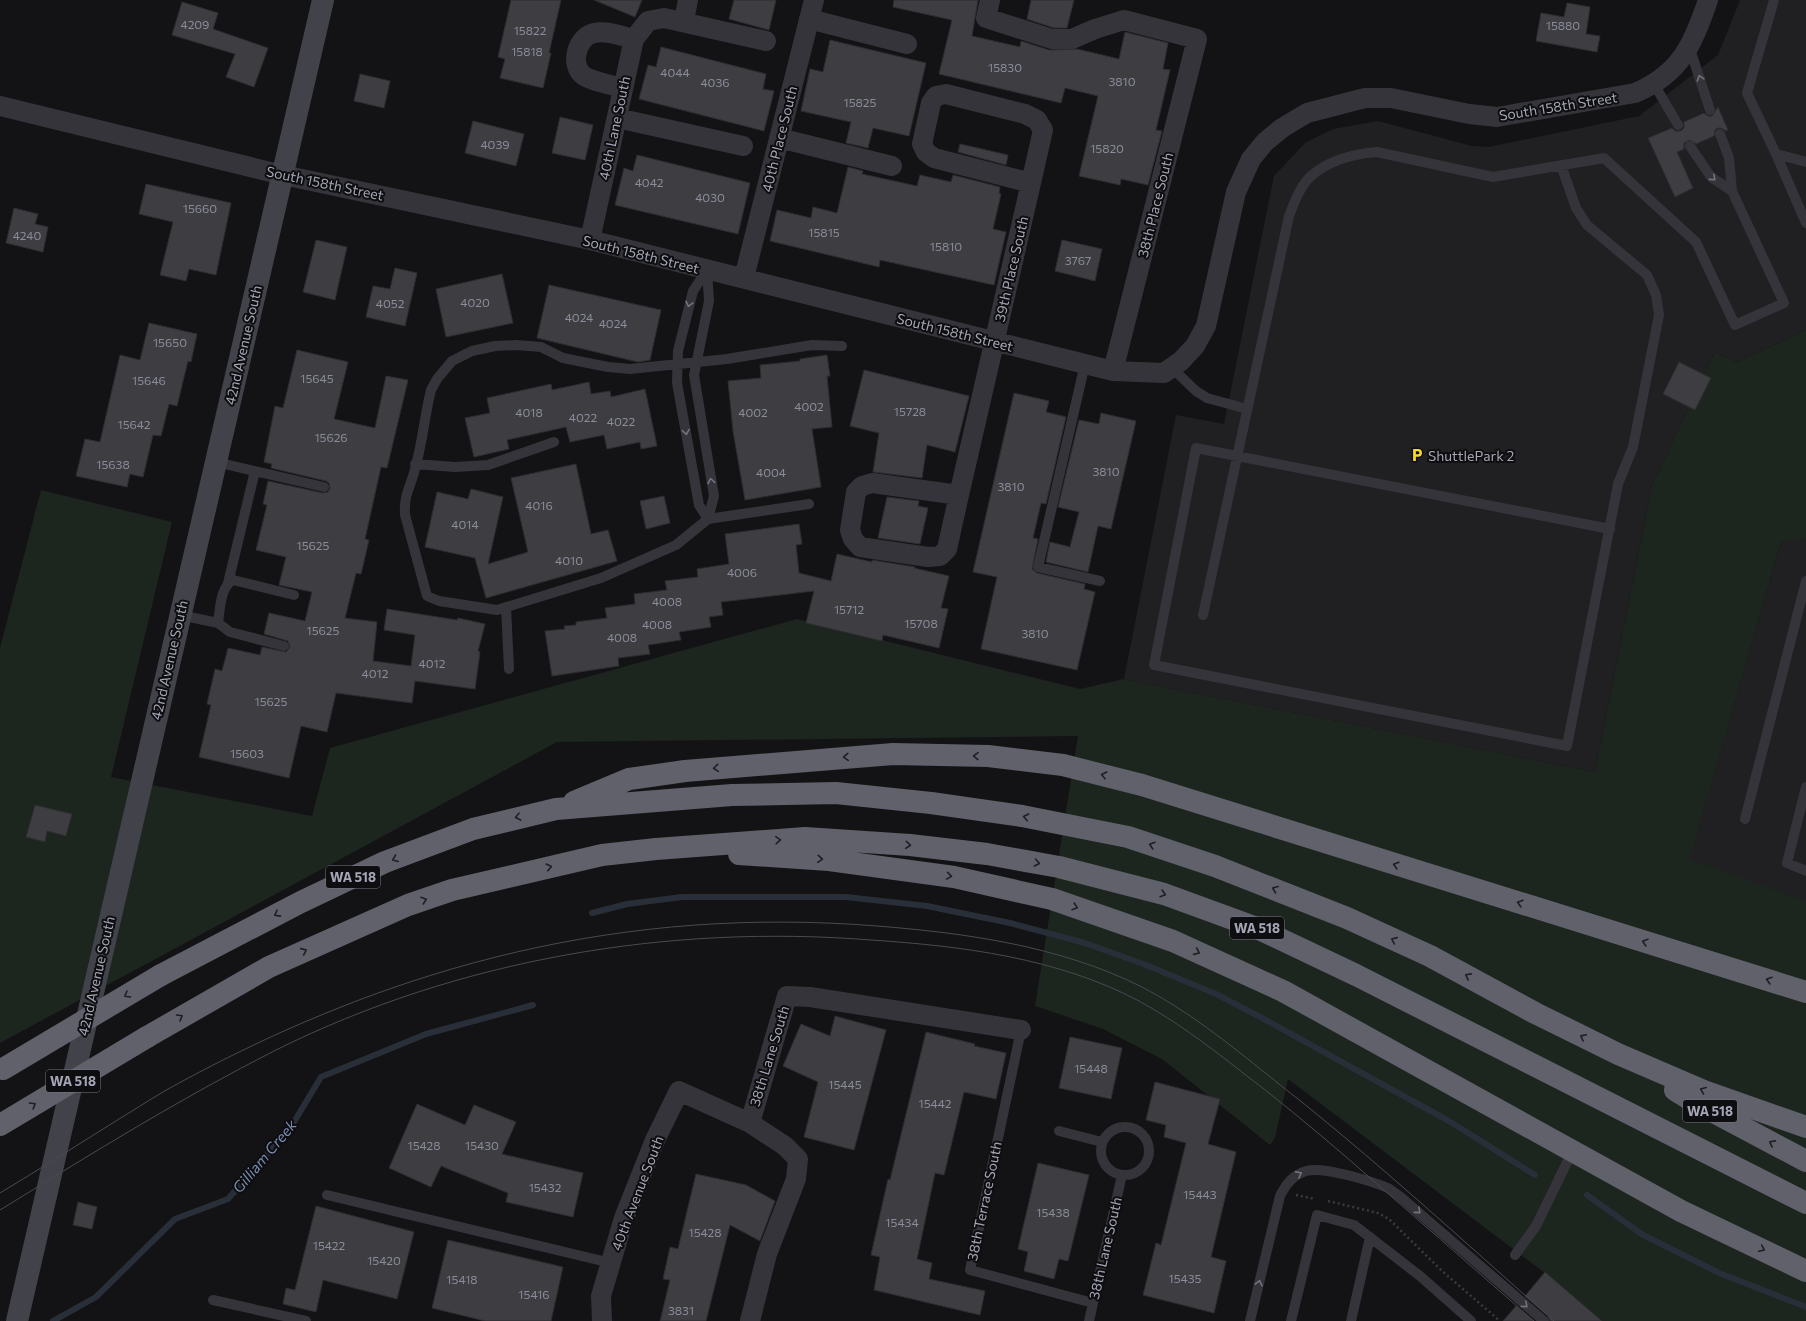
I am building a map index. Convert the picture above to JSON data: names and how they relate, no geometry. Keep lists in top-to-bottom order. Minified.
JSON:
{"streets":{"highway":["WA 518"],"street":["South 158th Street","40th Lane South","40th Place South","38th Place South","39th Place South","42nd Avenue South","38th Lane South","40th Avenue South"],"lane":["38th Terrace South"]},"crossings":[["South 158th Street","40th Lane South"],["South 158th Street","40th Place South"],["South 158th Street","38th Place South"],["South 158th Street","39th Place South"],["South 158th Street","42nd Avenue South"],["38th Lane South","40th Avenue South"],["38th Lane South","38th Terrace South"]],"water":["Gilliam Creek"],"places":{"parking":["ShuttlePark 2"]},"house_numbers":["4209","15880","15822","15818","15830","4044","3810","4036","15825","4039","15820","4042","4030","15660","15815","4240","15810","3767","4020","4052","4024","4024","15650","15645","15646","4002","15728","4018","4002","4022","4022","15642","15626","15638","3810","4004","3810","4016","4014","15625","4010","4006","4008","15712","15708","4008","15625","3810","4008","4012","4012","15625","15603","15448","15445","15442","15428","15430","15432","15443","15438","15434","15428","15422","15420","15435","15418","15416","3831"]}
